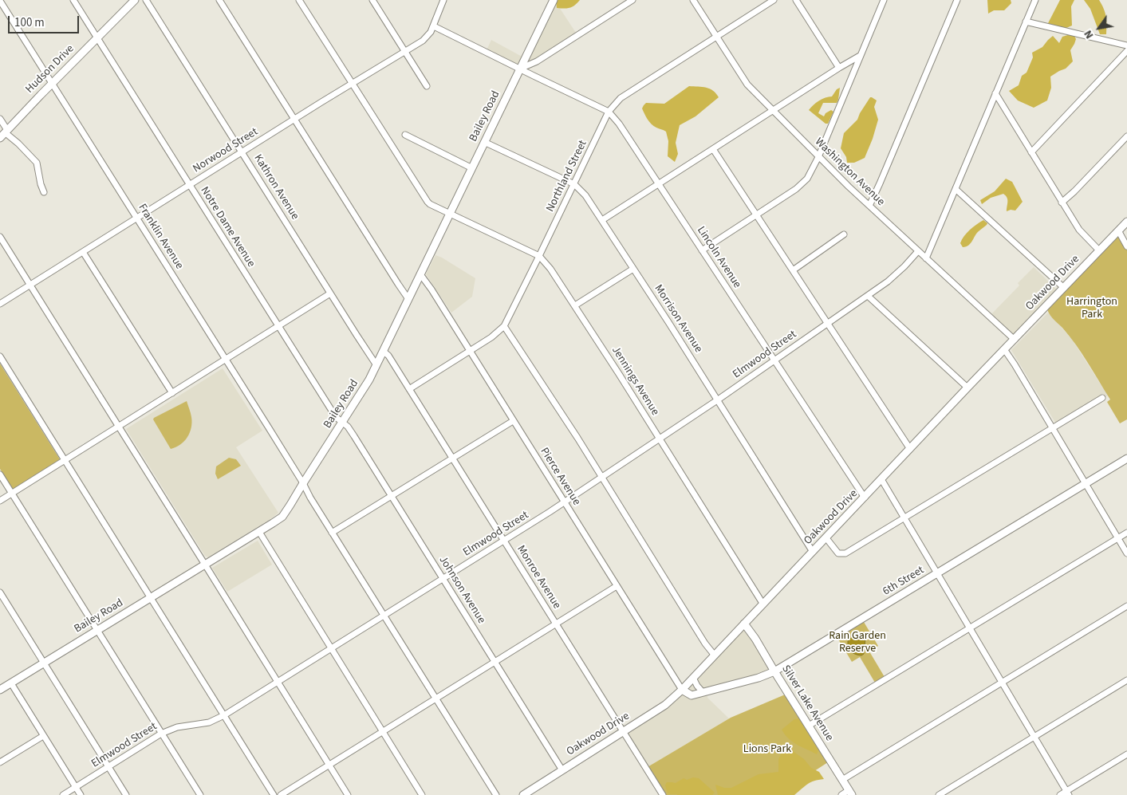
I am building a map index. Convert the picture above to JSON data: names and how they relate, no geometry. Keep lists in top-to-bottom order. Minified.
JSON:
{"streets":{"street":["Hudson Drive","Bailey Road","Norwood Street","Washington Avenue","Northland Street","Kathron Avenue","Notre Dame Avenue","Franklin Avenue","Lincoln Avenue","Oakwood Drive","Morrison Avenue","Elmwood Street","Jennings Avenue","Pierce Avenue","Monroe Avenue","6th Street","Johnson Avenue","Silver Lake Avenue"]},"crossings":[["Hudson Drive","Notre Dame Avenue"],["Hudson Drive","Franklin Avenue"],["Bailey Road","Kathron Avenue"],["Bailey Road","Notre Dame Avenue"],["Bailey Road","Franklin Avenue"],["Bailey Road","Lincoln Avenue"],["Bailey Road","Morrison Avenue"],["Bailey Road","Jennings Avenue"],["Bailey Road","Pierce Avenue"],["Bailey Road","Monroe Avenue"],["Bailey Road","Johnson Avenue"],["Norwood Street","Kathron Avenue"],["Norwood Street","Notre Dame Avenue"],["Norwood Street","Franklin Avenue"],["Norwood Street","Lincoln Avenue"],["Norwood Street","Jennings Avenue"],["Washington Avenue","Northland Street"],["Washington Avenue","Oakwood Drive"],["Washington Avenue","Elmwood Street"],["Northland Street","Lincoln Avenue"],["Northland Street","Morrison Avenue"],["Northland Street","Jennings Avenue"],["Northland Street","Pierce Avenue"],["Northland Street","Monroe Avenue"],["Notre Dame Avenue","Johnson Avenue"],["Franklin Avenue","Elmwood Street"],["Lincoln Avenue","Oakwood Drive"],["Lincoln Avenue","Elmwood Street"],["Oakwood Drive","Morrison Avenue"],["Oakwood Drive","Jennings Avenue"],["Oakwood Drive","Pierce Avenue"],["Oakwood Drive","Monroe Avenue"],["Oakwood Drive","6th Street"],["Oakwood Drive","Johnson Avenue"],["Oakwood Drive","Silver Lake Avenue"],["Morrison Avenue","Elmwood Street"],["Elmwood Street","Jennings Avenue"],["Elmwood Street","Pierce Avenue"],["Elmwood Street","Monroe Avenue"],["Elmwood Street","Johnson Avenue"],["Pierce Avenue","6th Street"],["6th Street","Silver Lake Avenue"]],"parks":["Harrington Park","Rain Garden Reserve","Lions Park"],"scale_bar":"100 m","north":"bottom left"}
